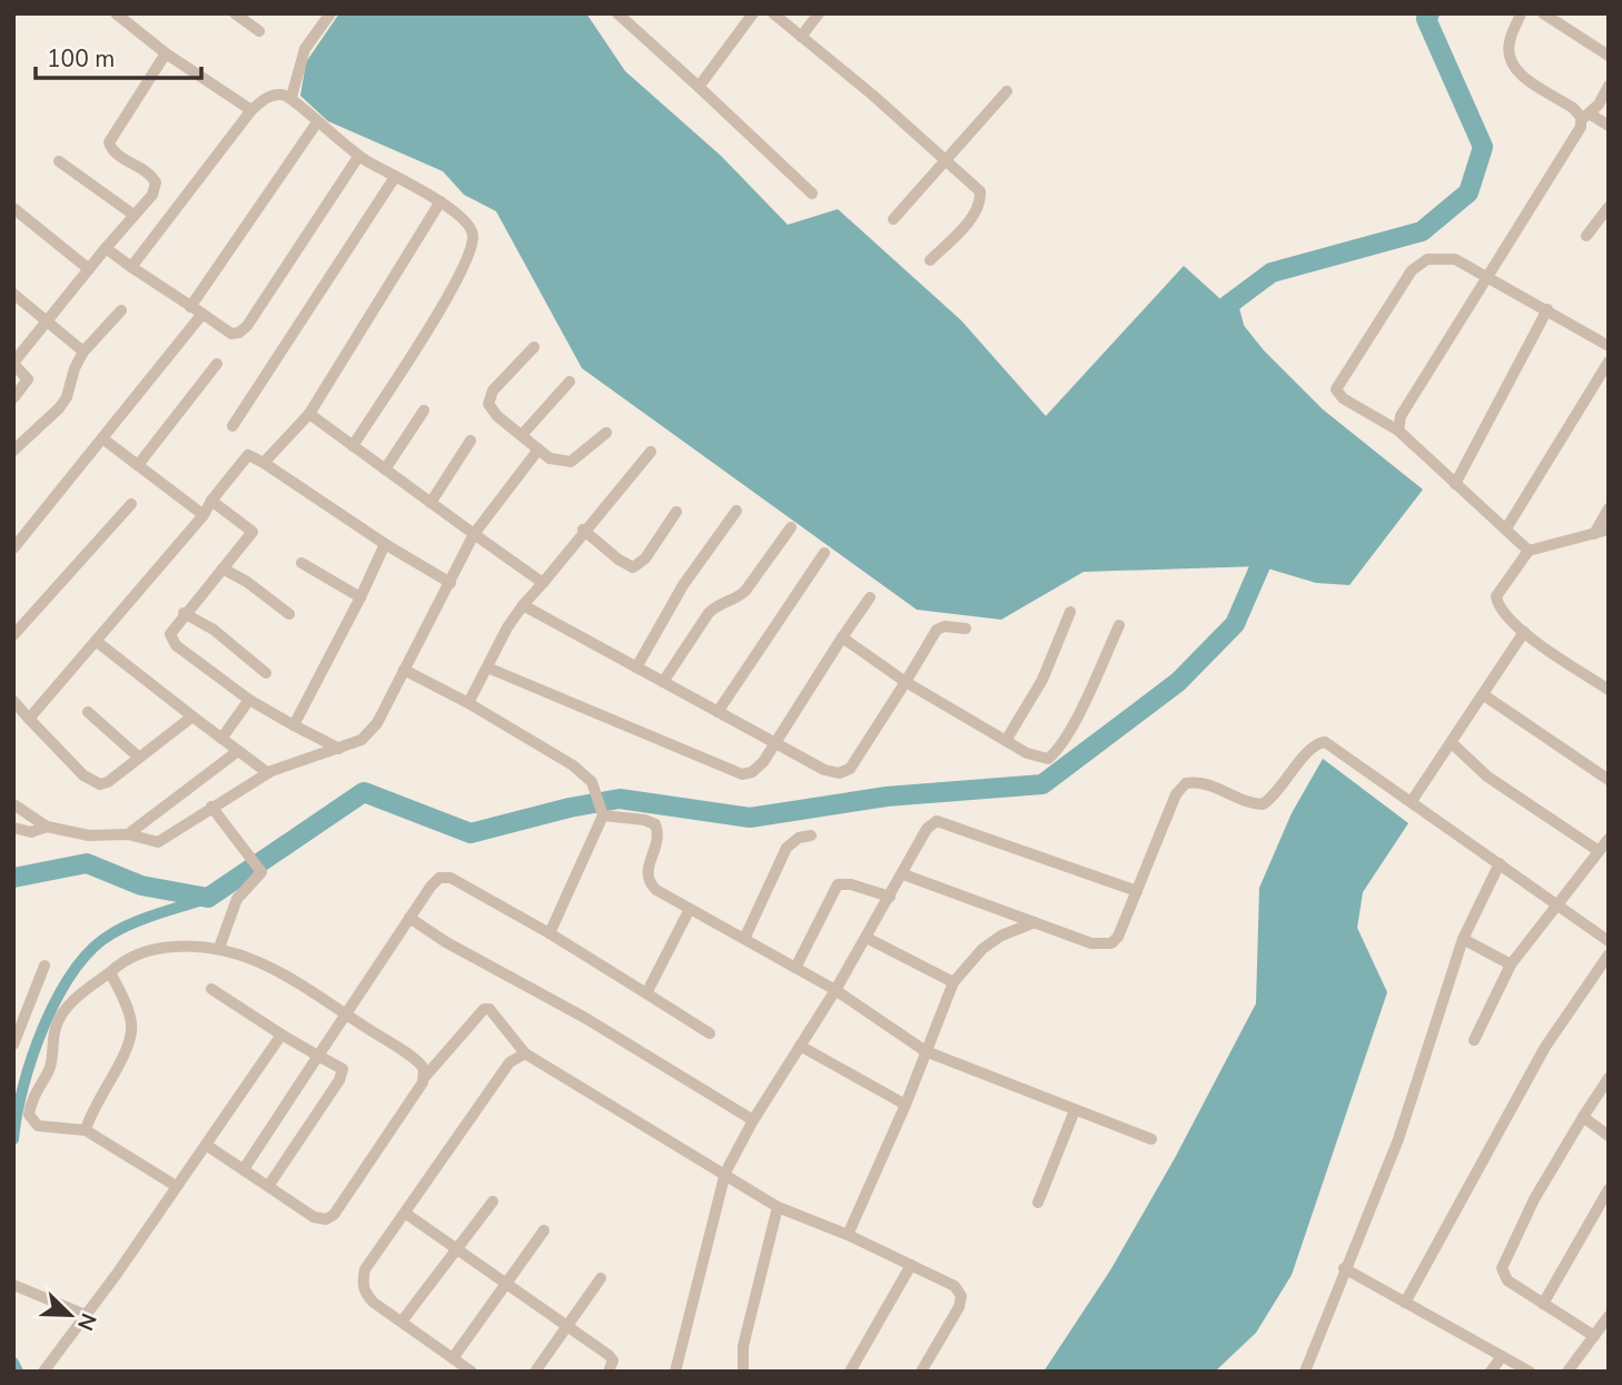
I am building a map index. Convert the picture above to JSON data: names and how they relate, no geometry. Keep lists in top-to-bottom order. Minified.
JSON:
{"scale_bar":"100 m","north":"bottom right"}
